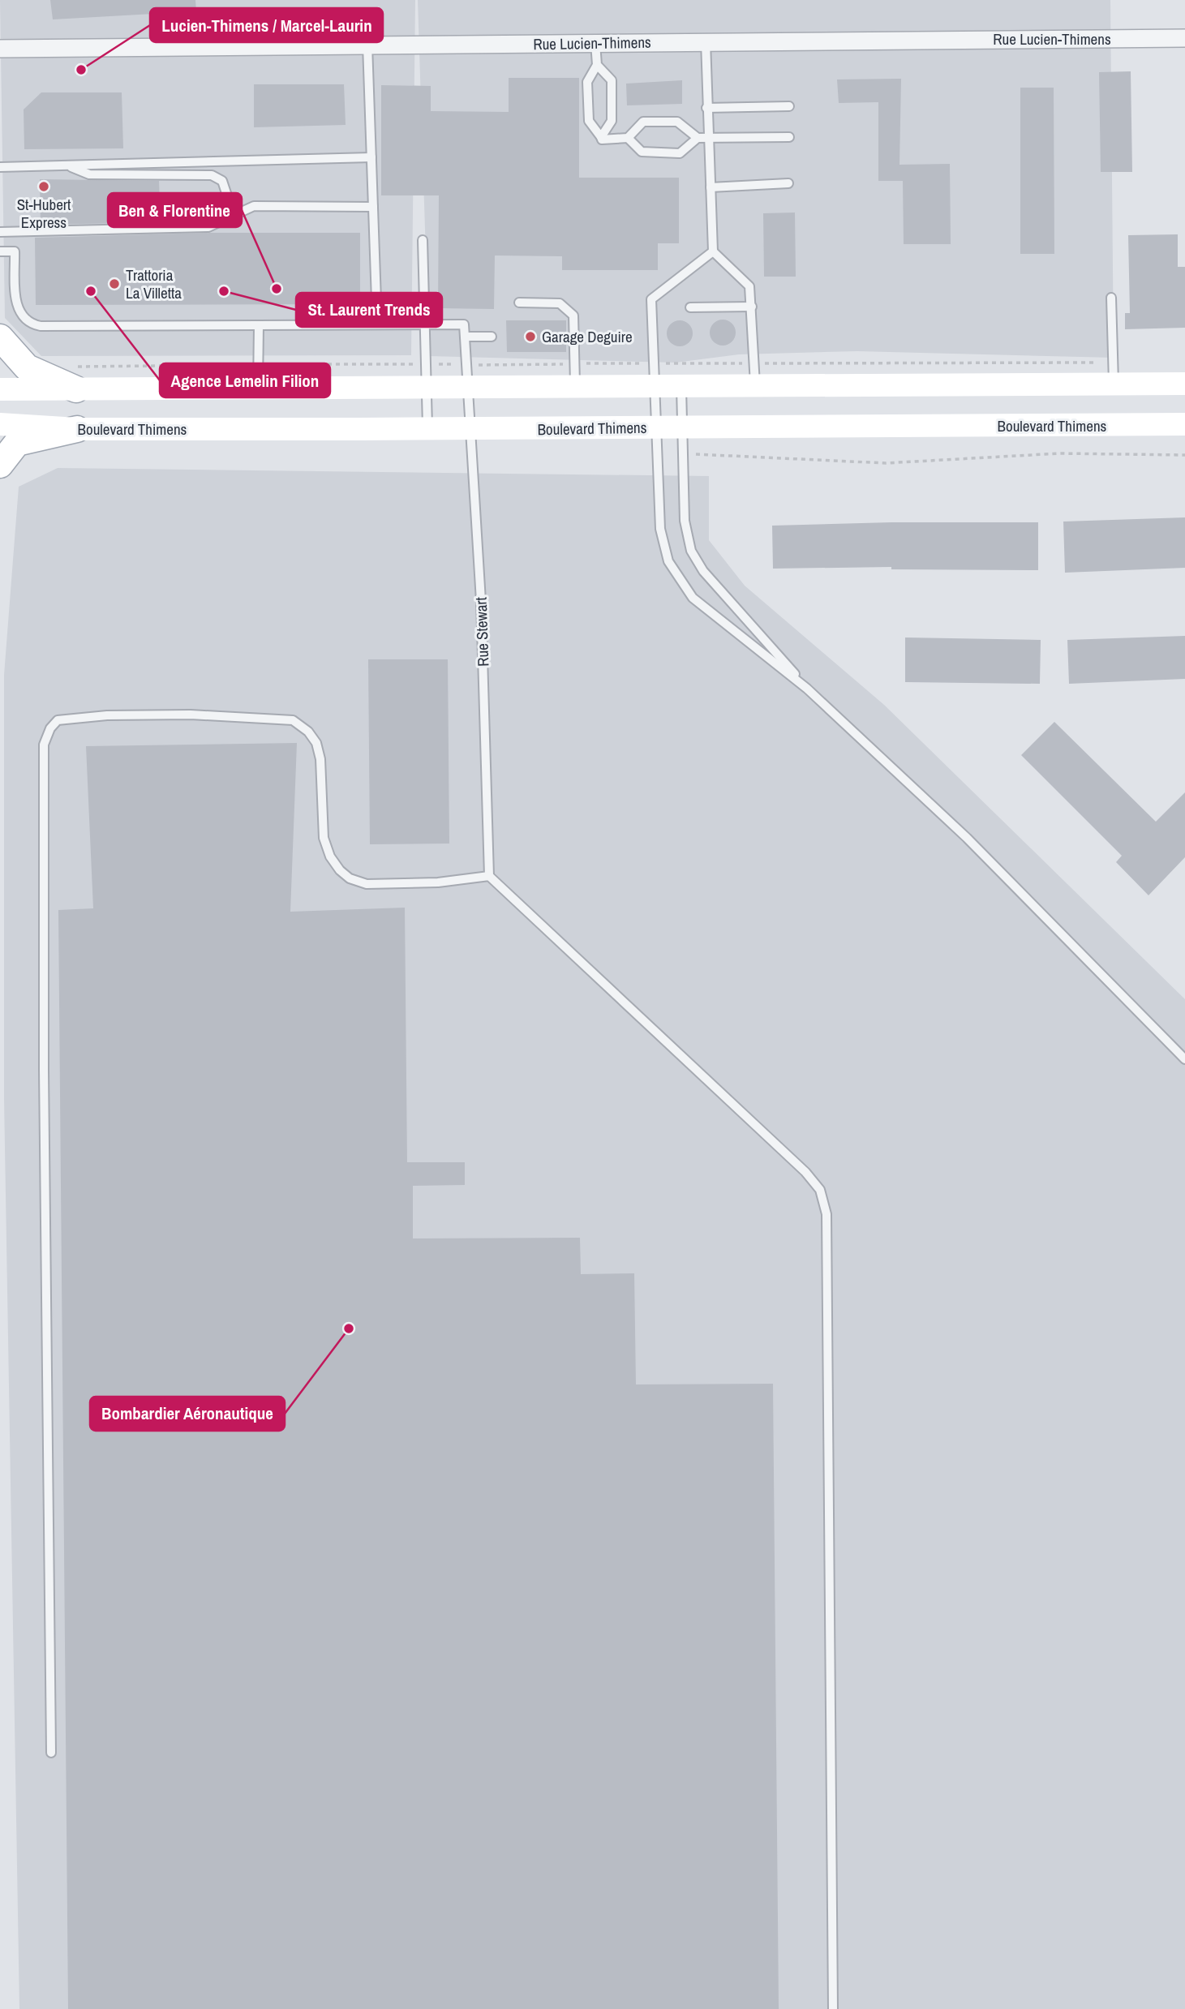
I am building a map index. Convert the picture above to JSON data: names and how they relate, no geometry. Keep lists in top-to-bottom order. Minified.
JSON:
{"streets":{"street":["Rue Lucien-Thimens","Boulevard Thimens"],"lane":["Rue Stewart"]},"crossings":[["Boulevard Thimens","Rue Stewart"]],"places":["Lucien-Thimens / Marcel-Laurin","St-Hubert Express","Trattoria La Villetta","Ben & Florentine","Agence Lemelin Filion","St. Laurent Trends","Garage Deguire","Bombardier Aéronautique"]}
